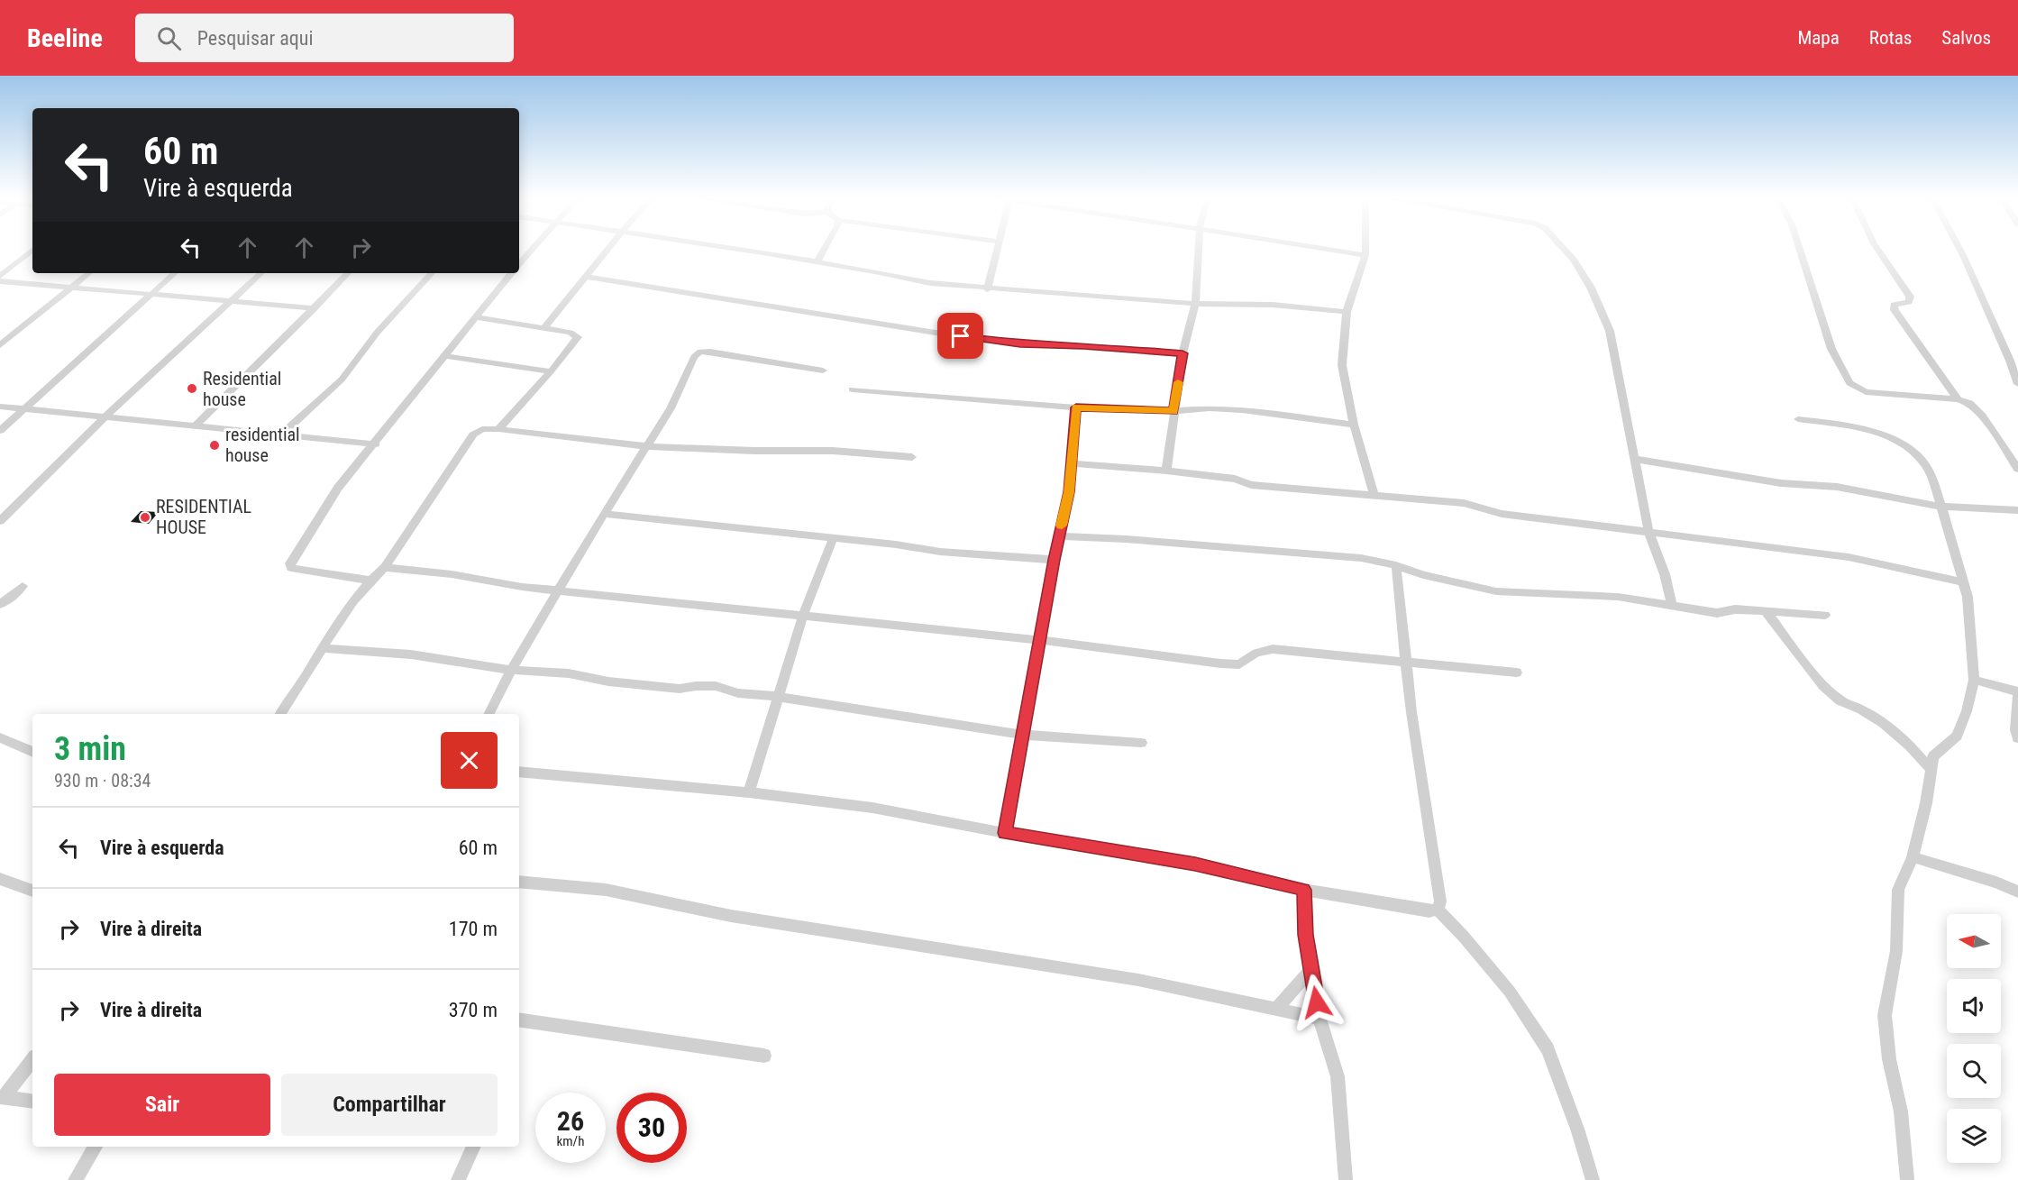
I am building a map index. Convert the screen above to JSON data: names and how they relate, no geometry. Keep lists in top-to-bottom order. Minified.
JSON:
{"places":["Residential house","residential house","RESIDENTIAL HOUSE"],"north":"left","page":{"header":"Beeline","search":"Pesquisar aqui","nav":["Mapa","Rotas","Salvos"],"turn":["60 m","Vire à esquerda"],"heading":["3 min","930 m · 08:34"],"list":[{"name":"Vire à esquerda","value":"60 m"},{"name":"Vire à direita","value":"170 m"},{"name":"Vire à direita","value":"370 m"}],"buttons":["Sair","Compartilhar"],"speed":"26 km/h","limit":"30"}}
